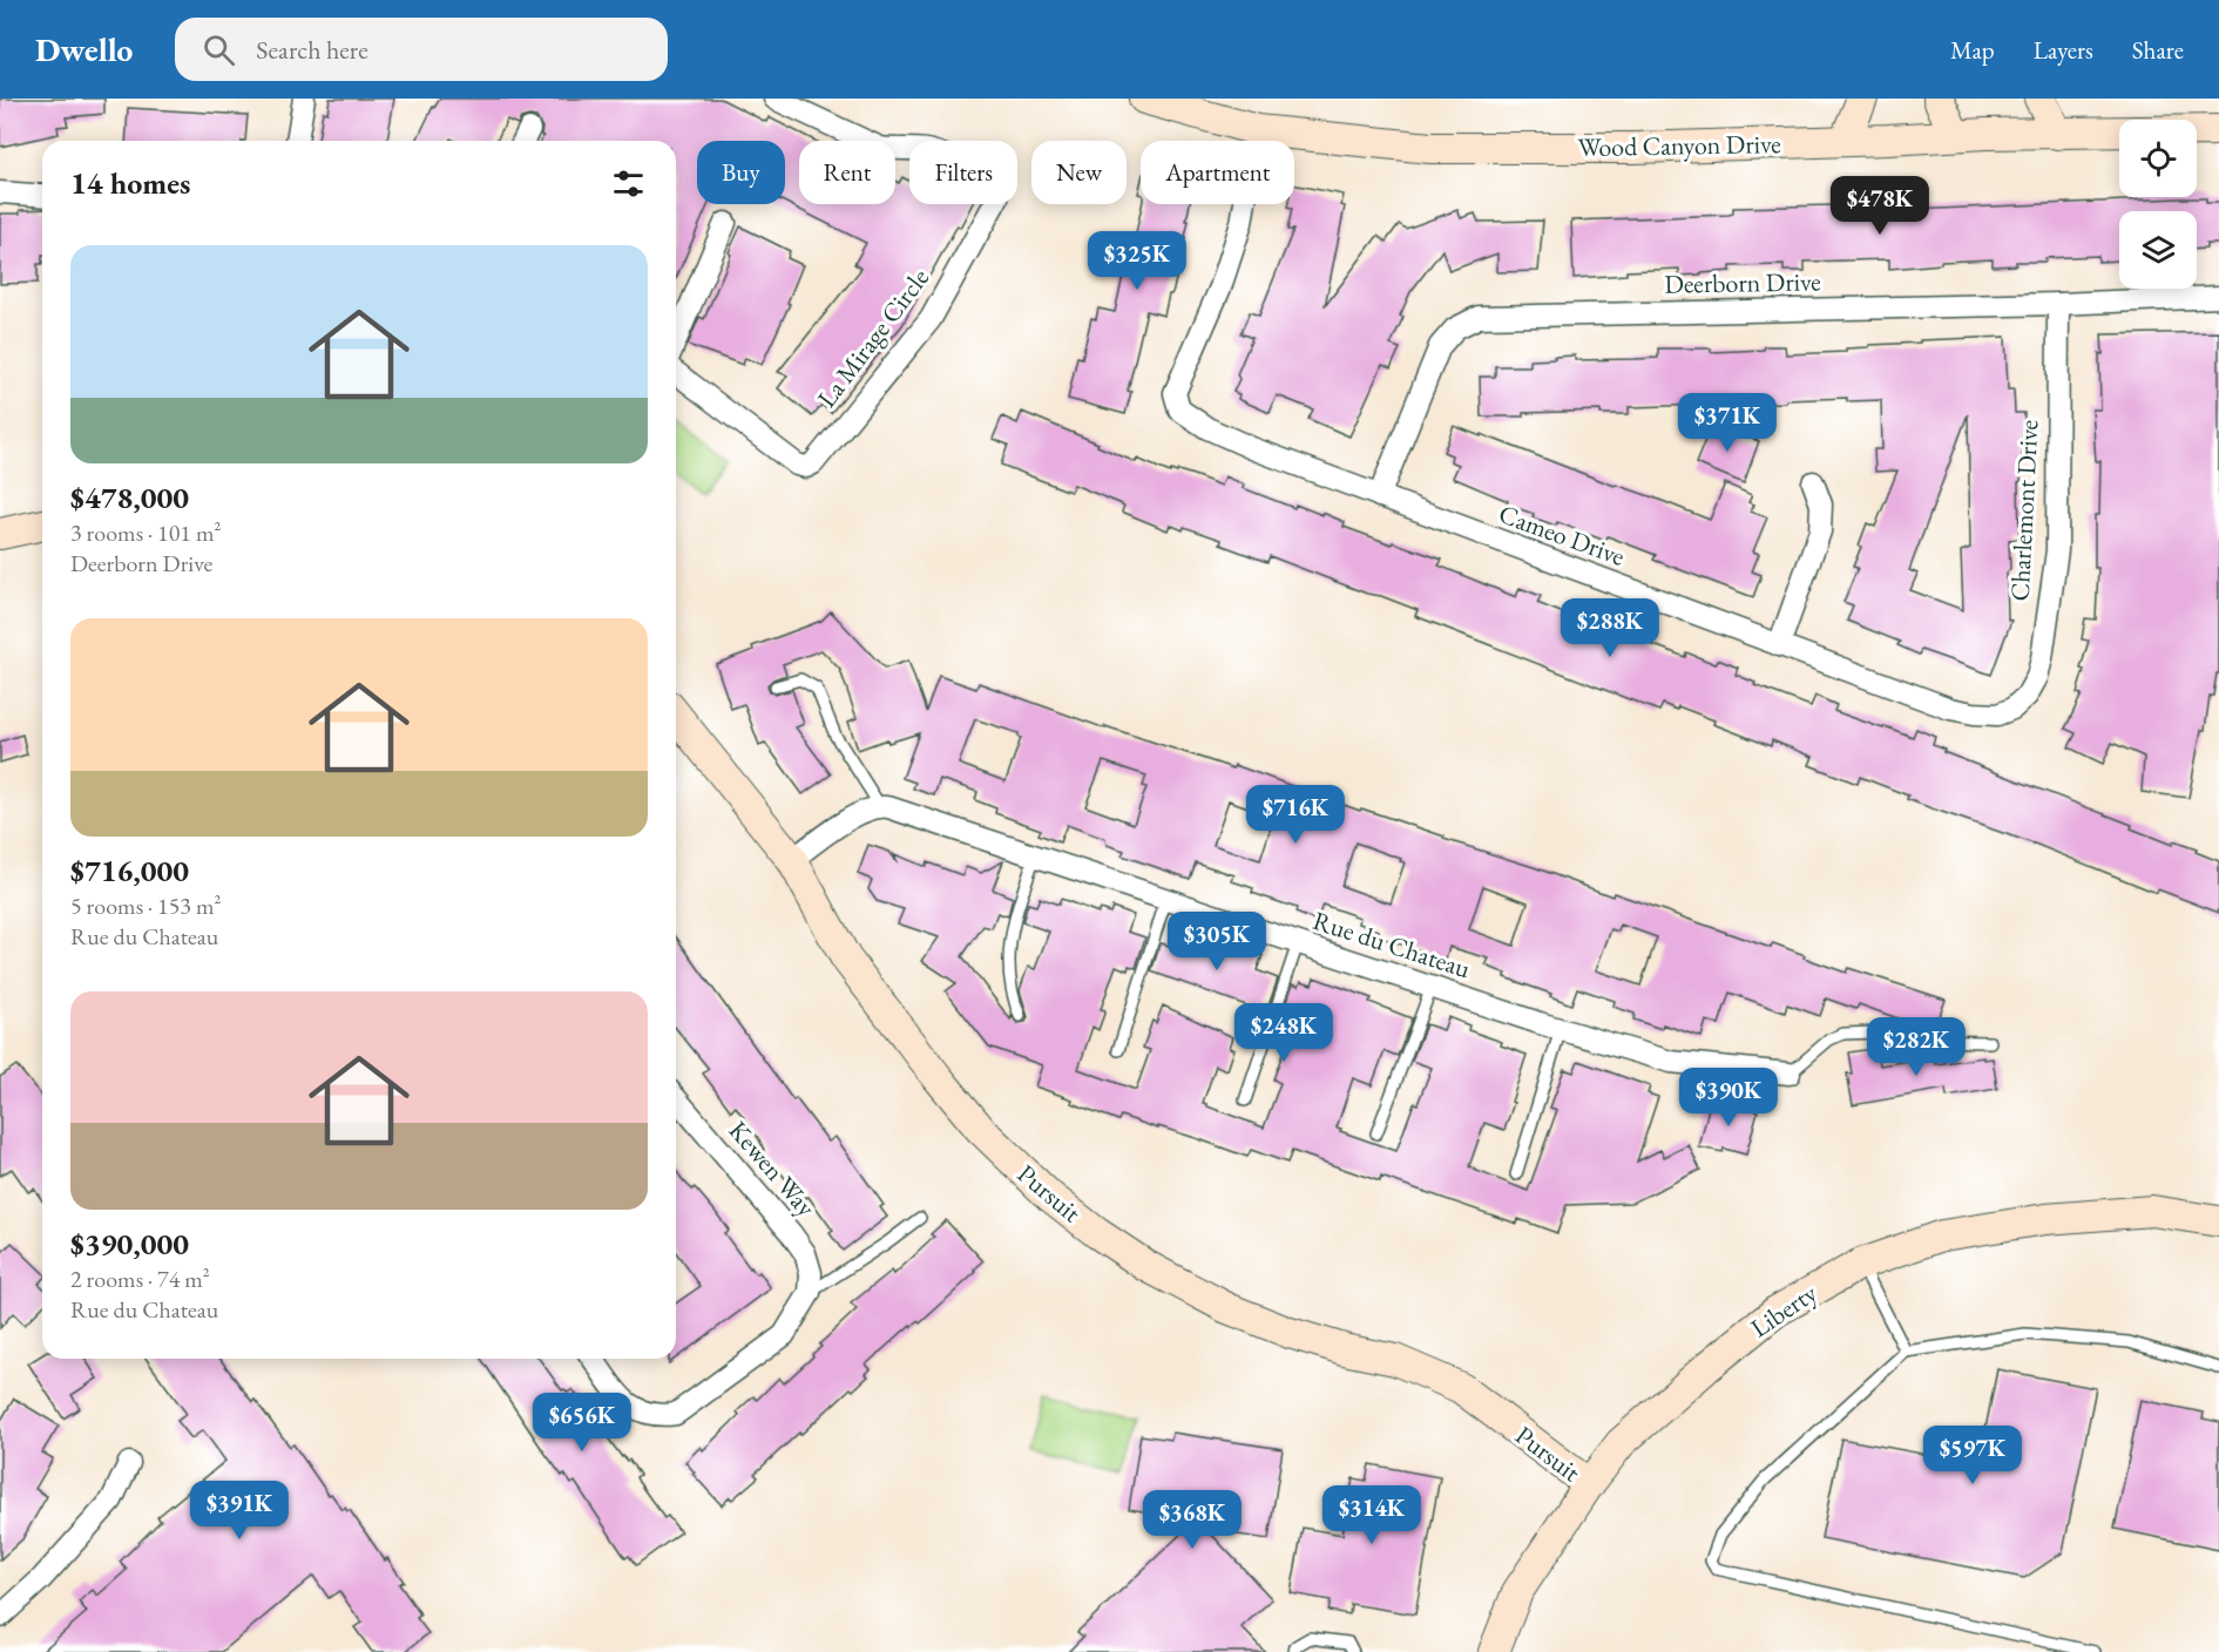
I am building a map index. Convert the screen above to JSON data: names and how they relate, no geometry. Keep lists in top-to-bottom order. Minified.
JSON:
{"streets":{"street":["Wood Canyon Drive","Deerborn Drive","La Mirage Circle","Charlemont Drive","Cameo Drive","Rue du Chateau","Kewen Way","Pursuit","Liberty"]},"crossings":[["Wood Canyon Drive","Cameo Drive"],["Deerborn Drive","Charlemont Drive"],["Deerborn Drive","Cameo Drive"],["Charlemont Drive","Cameo Drive"],["Pursuit","Liberty"]],"page":{"header":"Dwello","search":"Search here","nav":["Map","Layers","Share"],"chip":["Buy","Rent","Filters","New","Apartment"],"heading":"14 homes","price":["$478K","$325K","$371K","$288K","$716K","$305K","$248K","$282K","$390K","$656K","$597K","$391K","$314K","$368K"],"list":[{"name":"$478,000","note":"3 rooms · 101 m² · Deerborn Drive"},{"name":"$716,000","note":"5 rooms · 153 m² · Rue du Chateau"},{"name":"$390,000","note":"2 rooms · 74 m² · Rue du Chateau"}]}}
